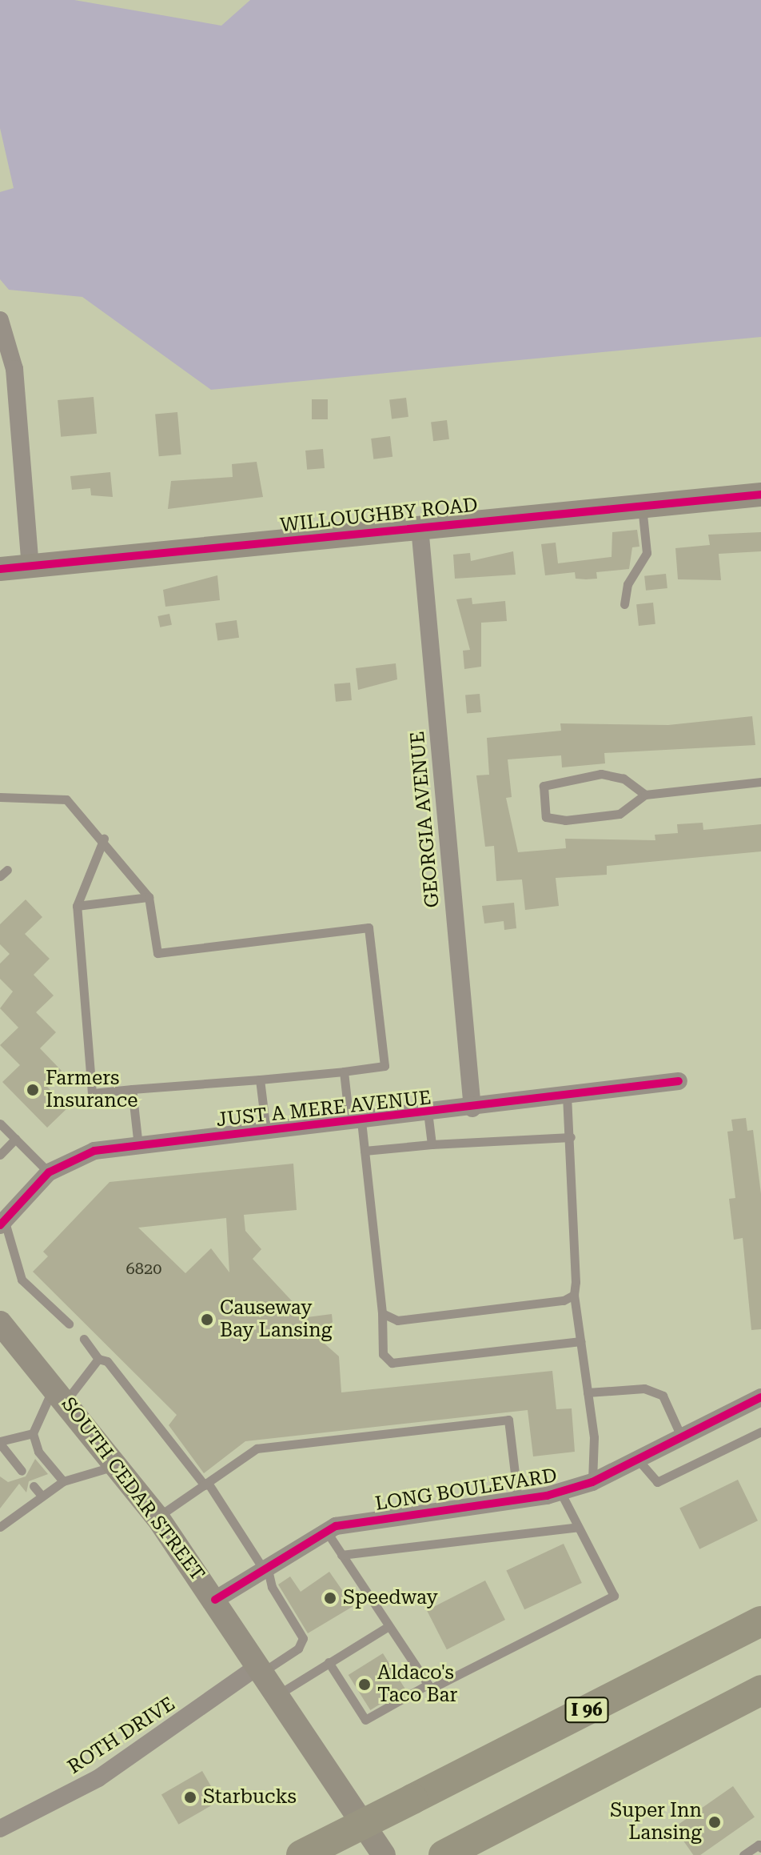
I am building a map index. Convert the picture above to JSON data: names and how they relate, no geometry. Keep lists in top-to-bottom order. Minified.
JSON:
{"streets":{"highway":["I 96"],"street":["WILLOUGHBY ROAD","GEORGIA AVENUE","JUST A MERE AVENUE","SOUTH CEDAR STREET","LONG BOULEVARD","ROTH DRIVE"]},"crossings":[["WILLOUGHBY ROAD","GEORGIA AVENUE"],["GEORGIA AVENUE","JUST A MERE AVENUE"],["SOUTH CEDAR STREET","LONG BOULEVARD"],["SOUTH CEDAR STREET","ROTH DRIVE"]],"places":["Farmers Insurance","Causeway Bay Lansing","Speedway","Aldaco's Taco Bar","Starbucks","Super Inn Lansing"],"house_numbers":["6820"]}
